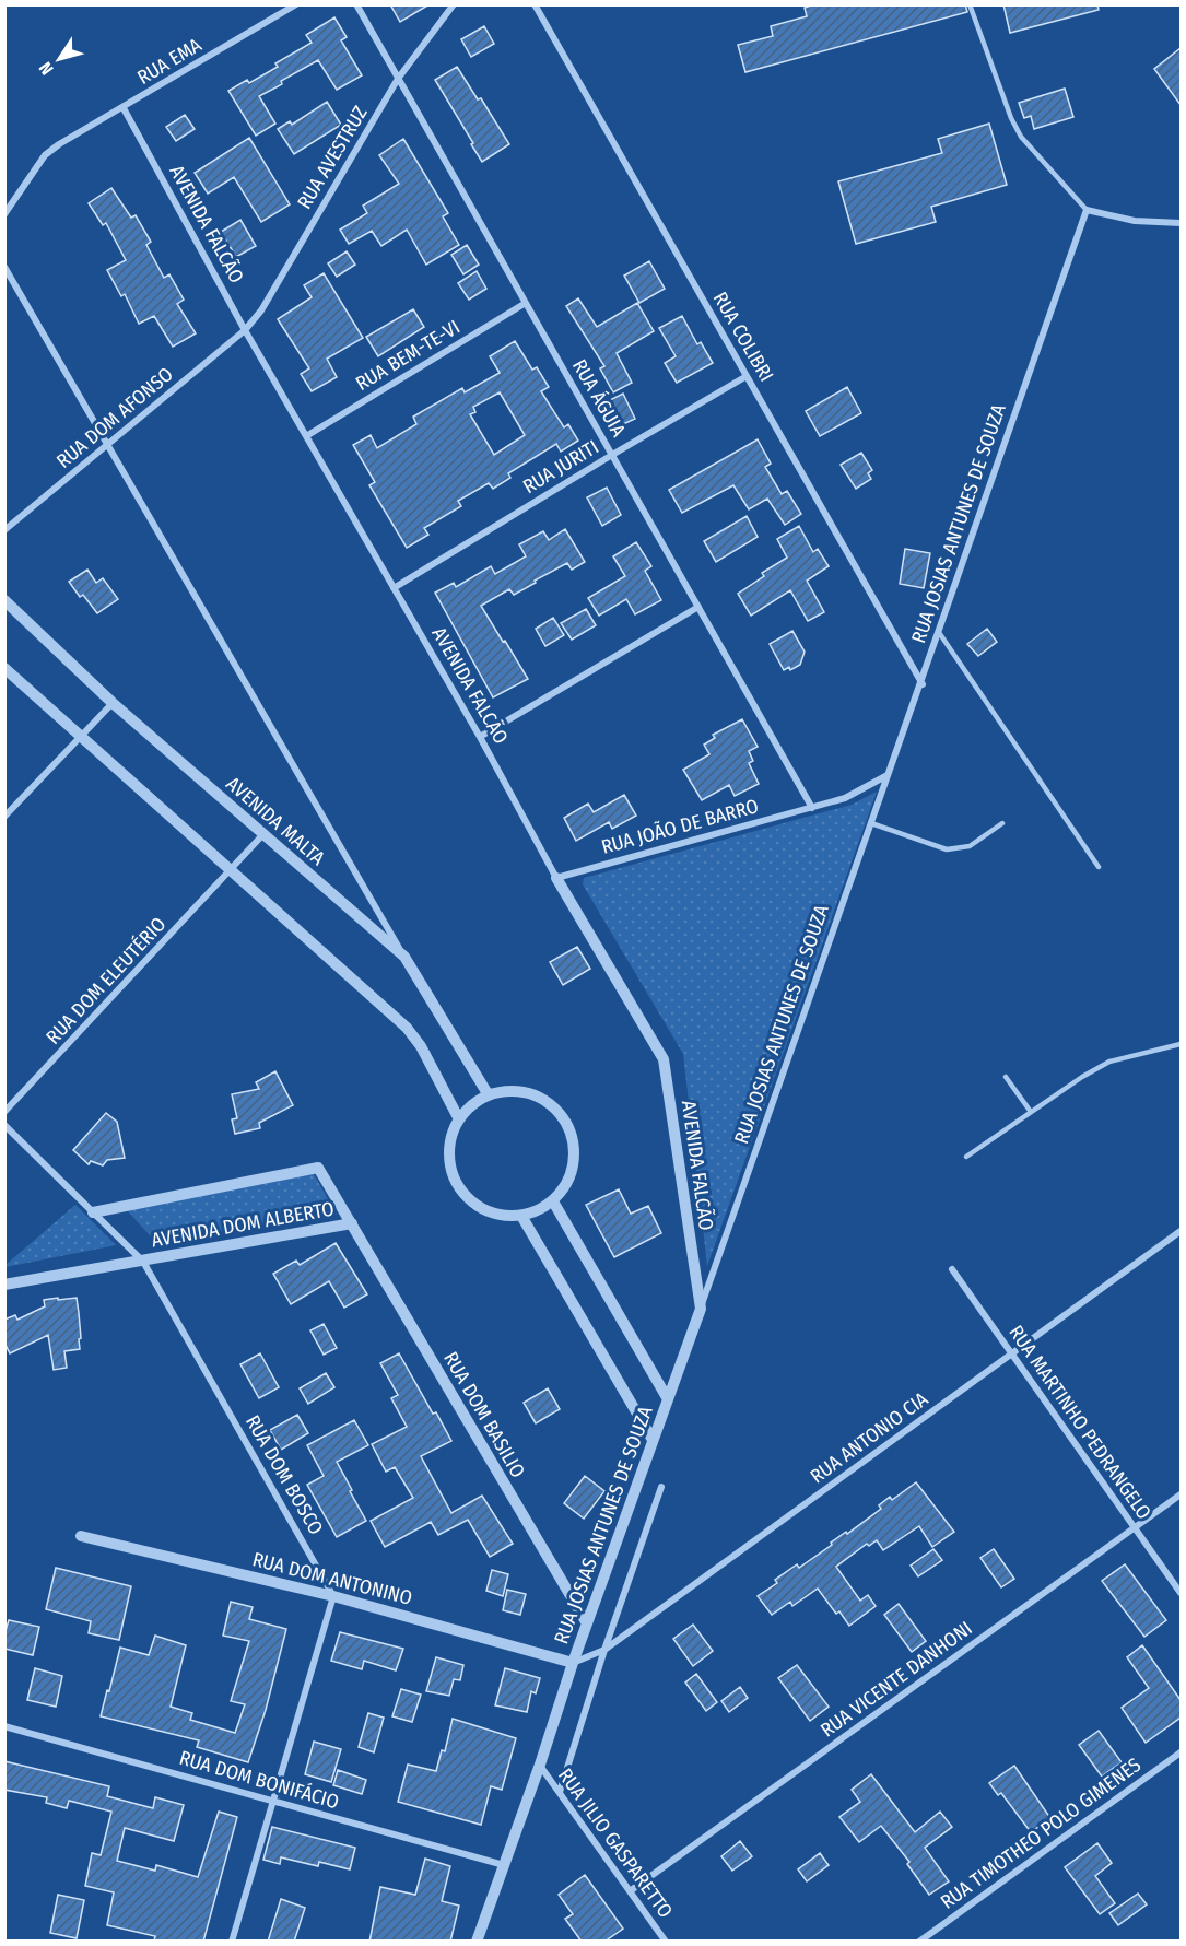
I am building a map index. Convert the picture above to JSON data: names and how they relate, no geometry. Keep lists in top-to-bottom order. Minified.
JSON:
{"streets":{"street":["RUA EMA","RUA AVESTRUZ","AVENIDA FALCÃO","RUA COLIBRI","RUA BEM-TE-VI","RUA ÁGUIA","RUA DOM AFONSO","RUA JURITI","RUA JOSIAS ANTUNES DE SOUZA","AVENIDA MALTA","RUA JOÃO DE BARRO","RUA DOM ELEUTÉRIO","AVENIDA DOM ALBERTO","RUA DOM BASILIO","RUA MARTINHO PEDRANGELO","RUA ANTONIO CIA","RUA DOM BOSCO","RUA DOM ANTONINO","RUA VICENTE DANHONI","RUA DOM BONIFÁCIO","RUA TIMOTHEO POLO GIMENES","RUA JILIO GASPARETTO"]},"crossings":[["RUA EMA","AVENIDA FALCÃO"],["RUA AVESTRUZ","AVENIDA FALCÃO"],["RUA AVESTRUZ","RUA ÁGUIA"],["RUA AVESTRUZ","RUA DOM AFONSO"],["AVENIDA FALCÃO","RUA BEM-TE-VI"],["AVENIDA FALCÃO","RUA DOM AFONSO"],["AVENIDA FALCÃO","RUA JURITI"],["AVENIDA FALCÃO","RUA JOSIAS ANTUNES DE SOUZA"],["AVENIDA FALCÃO","RUA JOÃO DE BARRO"],["RUA COLIBRI","RUA JURITI"],["RUA COLIBRI","RUA JOSIAS ANTUNES DE SOUZA"],["RUA BEM-TE-VI","RUA ÁGUIA"],["RUA ÁGUIA","RUA JURITI"],["RUA ÁGUIA","RUA JOÃO DE BARRO"],["RUA JOSIAS ANTUNES DE SOUZA","RUA JOÃO DE BARRO"],["RUA JOSIAS ANTUNES DE SOUZA","RUA DOM BASILIO"],["RUA JOSIAS ANTUNES DE SOUZA","RUA ANTONIO CIA"],["RUA JOSIAS ANTUNES DE SOUZA","RUA DOM ANTONINO"],["RUA JOSIAS ANTUNES DE SOUZA","RUA DOM BONIFÁCIO"],["RUA JOSIAS ANTUNES DE SOUZA","RUA JILIO GASPARETTO"],["AVENIDA MALTA","RUA DOM ELEUTÉRIO"],["AVENIDA DOM ALBERTO","RUA DOM BASILIO"],["AVENIDA DOM ALBERTO","RUA DOM BOSCO"],["RUA MARTINHO PEDRANGELO","RUA ANTONIO CIA"],["RUA MARTINHO PEDRANGELO","RUA VICENTE DANHONI"],["RUA ANTONIO CIA","RUA DOM ANTONINO"],["RUA DOM BOSCO","RUA DOM ANTONINO"],["RUA VICENTE DANHONI","RUA JILIO GASPARETTO"]],"north":"bottom left"}
